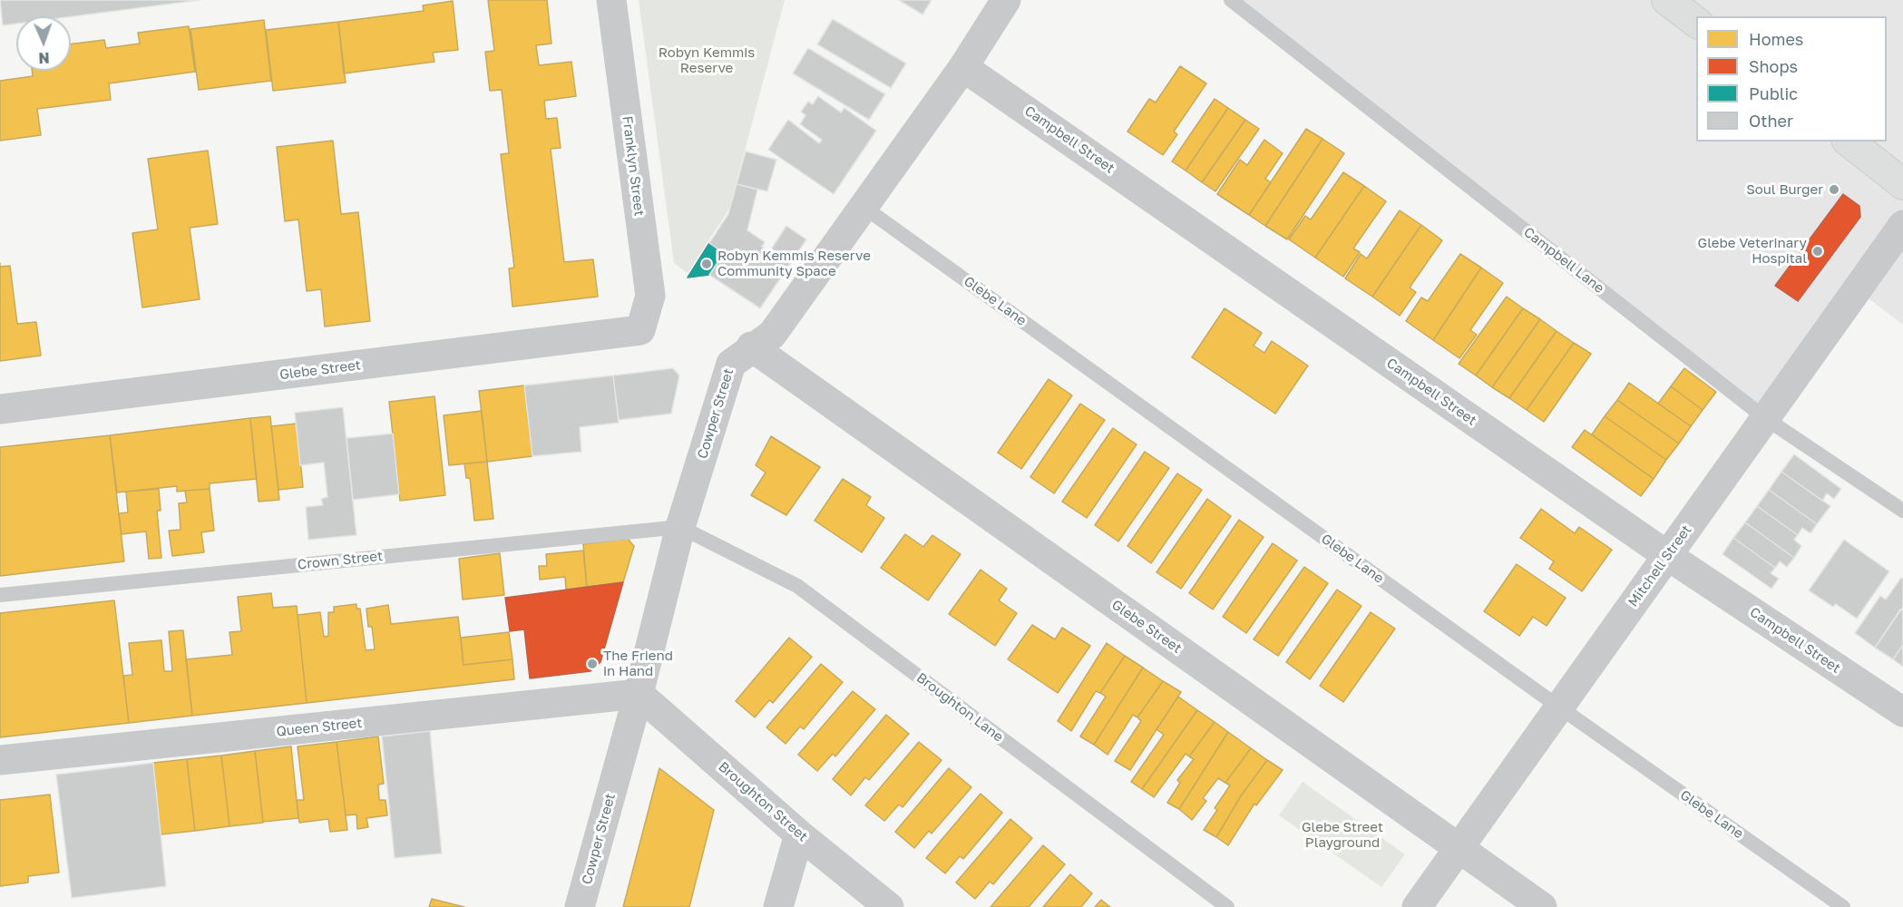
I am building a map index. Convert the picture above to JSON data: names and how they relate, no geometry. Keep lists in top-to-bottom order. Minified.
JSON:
{"streets":{"street":["Campbell Street","Franklyn Street","Glebe Street","Cowper Street","Mitchell Street","Queen Street","Broughton Street"],"lane":["Campbell Lane","Glebe Lane","Crown Street","Broughton Lane"]},"crossings":[["Campbell Street","Cowper Street"],["Campbell Street","Mitchell Street"],["Franklyn Street","Glebe Street"],["Campbell Lane","Mitchell Street"],["Glebe Lane","Cowper Street"],["Glebe Lane","Mitchell Street"],["Glebe Street","Cowper Street"],["Glebe Street","Mitchell Street"],["Cowper Street","Crown Street"],["Cowper Street","Broughton Lane"],["Cowper Street","Queen Street"],["Cowper Street","Broughton Street"],["Crown Street","Broughton Lane"],["Queen Street","Broughton Street"]],"parks":["Robyn Kemmis Reserve","Glebe Street Playground"],"places":["Soul Burger","Glebe Veterinary Hospital","Robyn Kemmis Reserve Community Space","The Friend in Hand"],"legend":["Homes","Shops","Public","Other"],"north":"bottom"}
